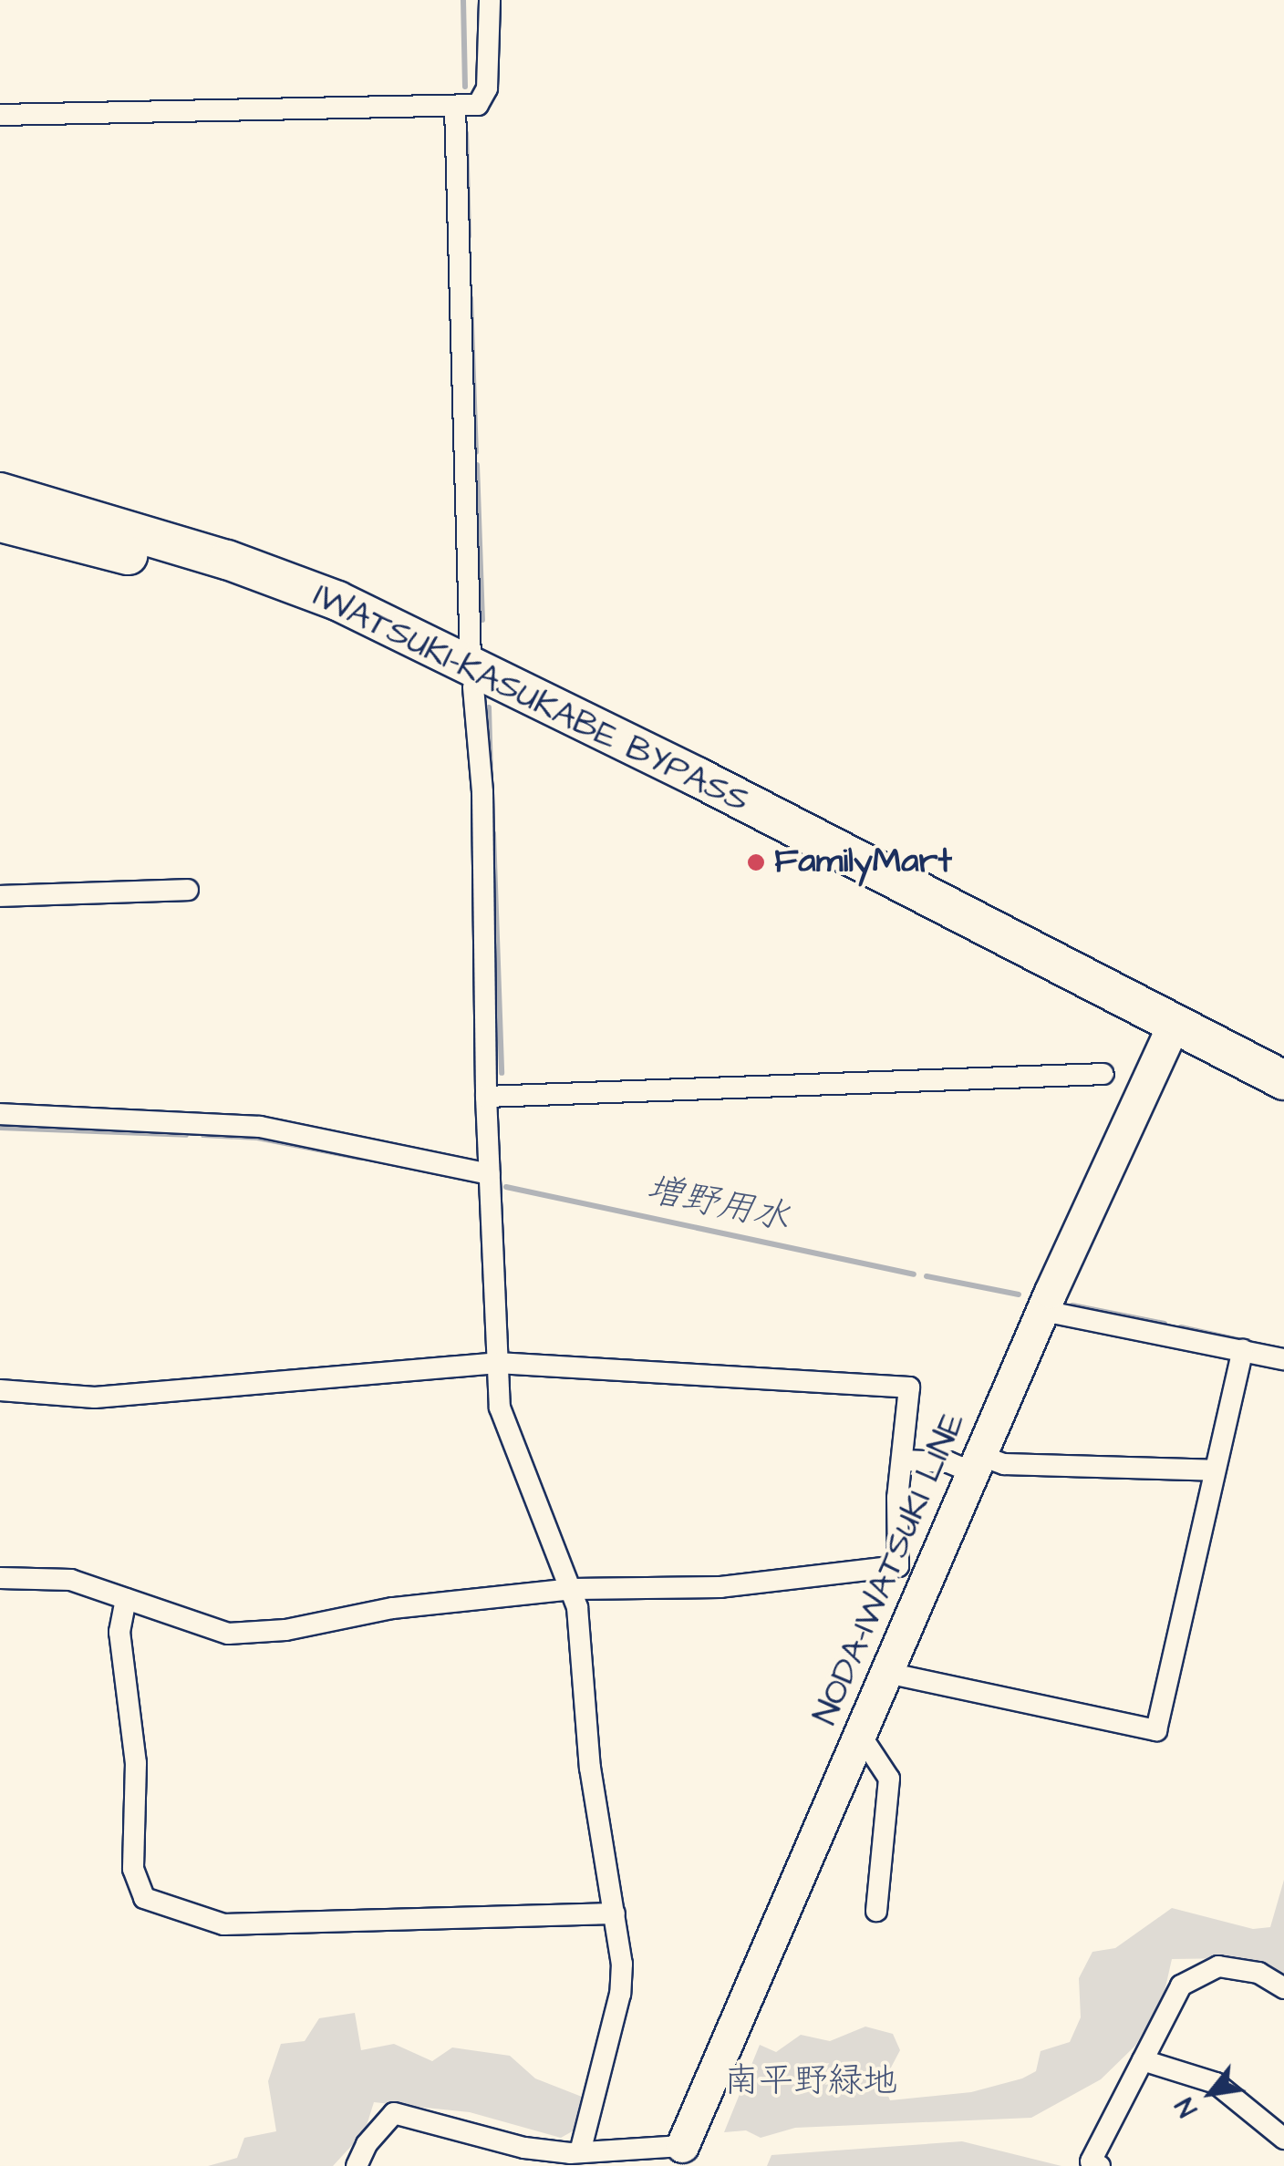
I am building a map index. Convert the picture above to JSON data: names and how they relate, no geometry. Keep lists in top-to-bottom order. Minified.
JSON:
{"streets":{"highway":["IWATSUKI-KASUKABE BYPASS"],"main road":["NODA-IWATSUKI LINE"]},"crossings":[["IWATSUKI-KASUKABE BYPASS","NODA-IWATSUKI LINE"]],"water":["増野用水"],"parks":["南平野緑地"],"places":["FamilyMart"],"north":"bottom left"}
